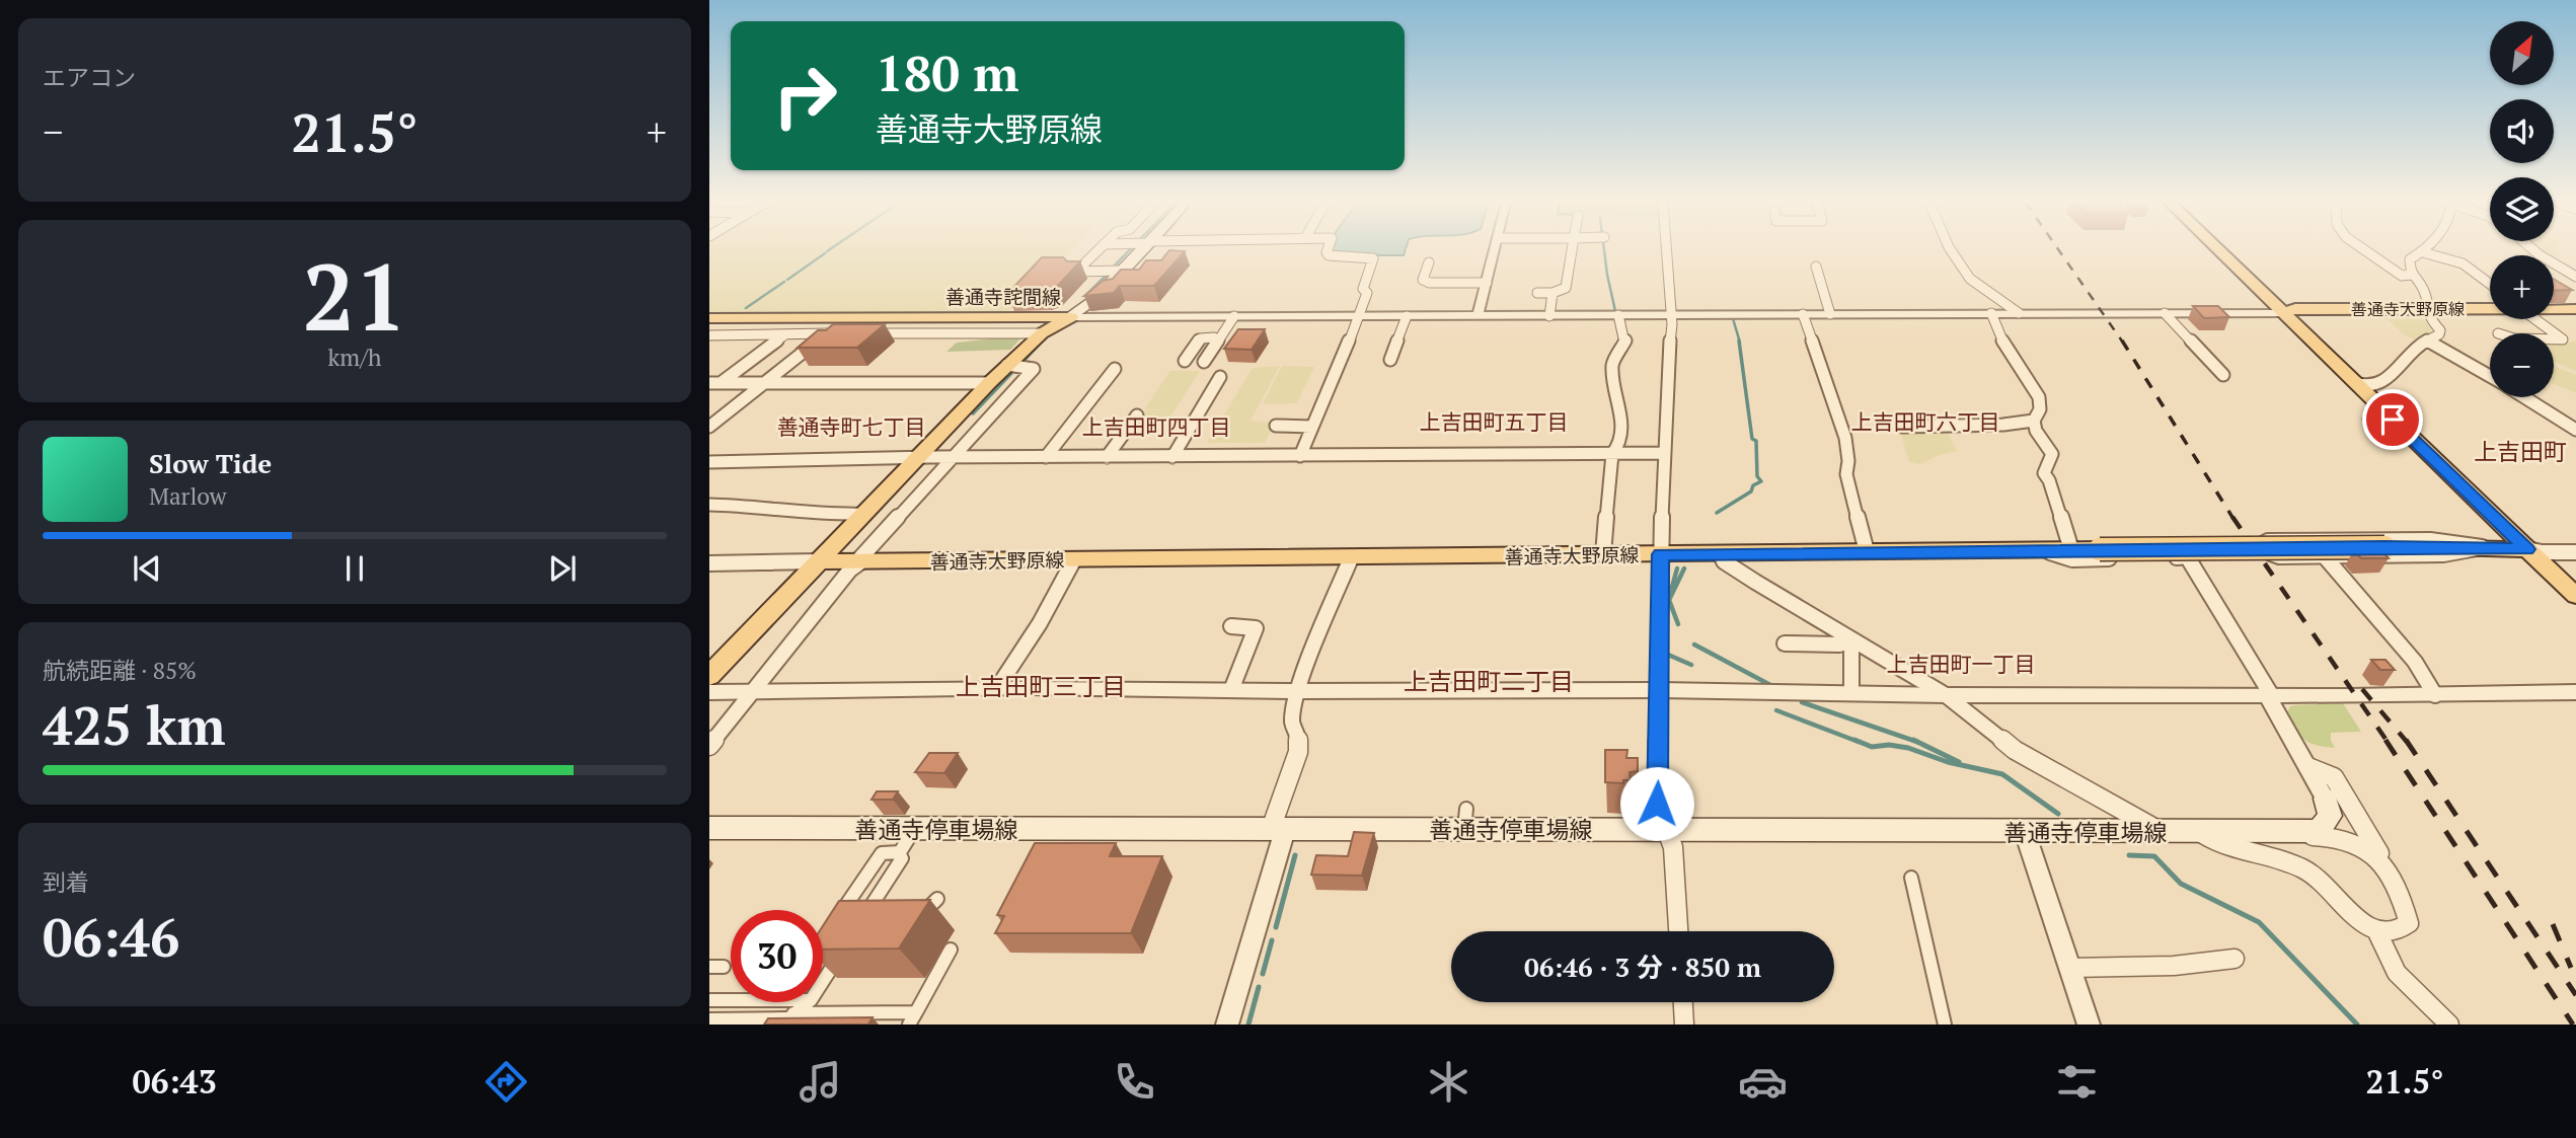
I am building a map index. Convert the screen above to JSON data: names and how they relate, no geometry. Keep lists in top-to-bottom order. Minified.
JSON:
{"streets":{"main road":["善通寺詫間線","善通寺大野原線","善通寺停車場線"]},"crossings":[["善通寺詫間線","善通寺大野原線"]],"districts":["上吉田町五丁目","上吉田町六丁目","善通寺町七丁目","上吉田町四丁目","上吉田町","上吉田町一丁目","上吉田町二丁目","上吉田町三丁目"],"north":"top right","page":{"tile":["エアコン",["21","km/h"],["航続距離 · 85%","425 km"],["到着","06:46"]],"map_buttons":["+","−"],"turn":["180 m","善通寺大野原線"],"heat":["−","21.5°","+"],"song":["Slow Tide","Marlow"],"limit":"30","trip":"06:46 · 3 分 · 850 m","tabs":["06:43","21.5°"]}}
